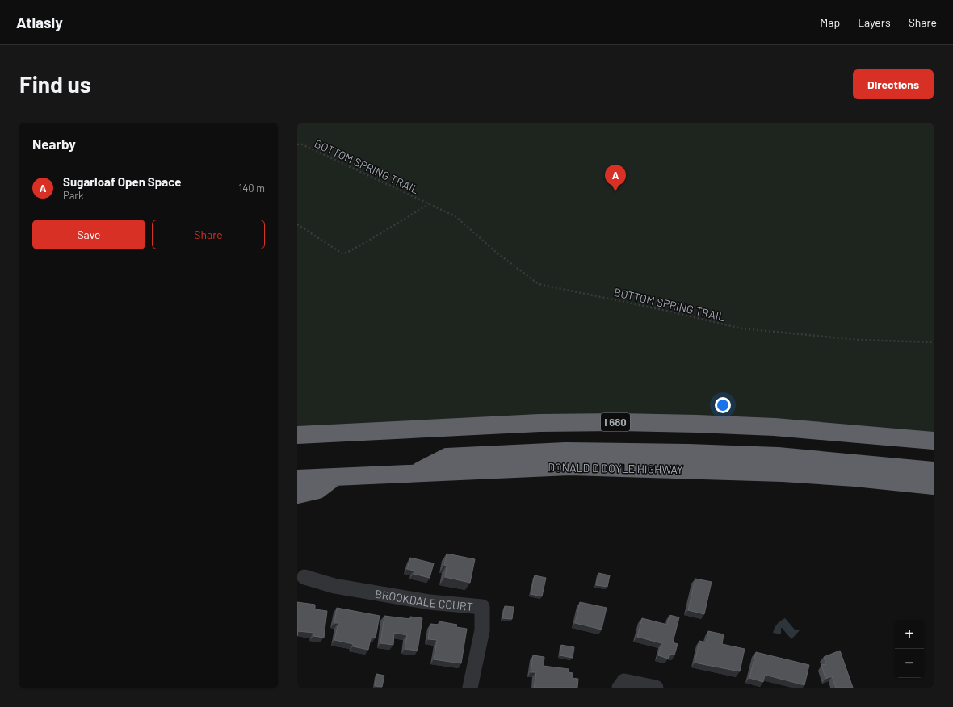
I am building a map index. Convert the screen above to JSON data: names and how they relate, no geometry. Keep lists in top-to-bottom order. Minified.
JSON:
{"streets":{"highway":["I 680","DONALD D DOYLE HIGHWAY"],"street":["BROOKDALE COURT"],"path":["BOTTOM SPRING TRAIL"]},"page":{"header":"Atlasly","nav":["Map","Layers","Share"],"buttons":["Directions",["Save","Share"]],"title":"Find us","heading":"Nearby","list":[{"mark":"A","name":"Sugarloaf Open Space","note":"Park","value":"140 m"}],"pins":"A","map_buttons":["+","−"]}}
